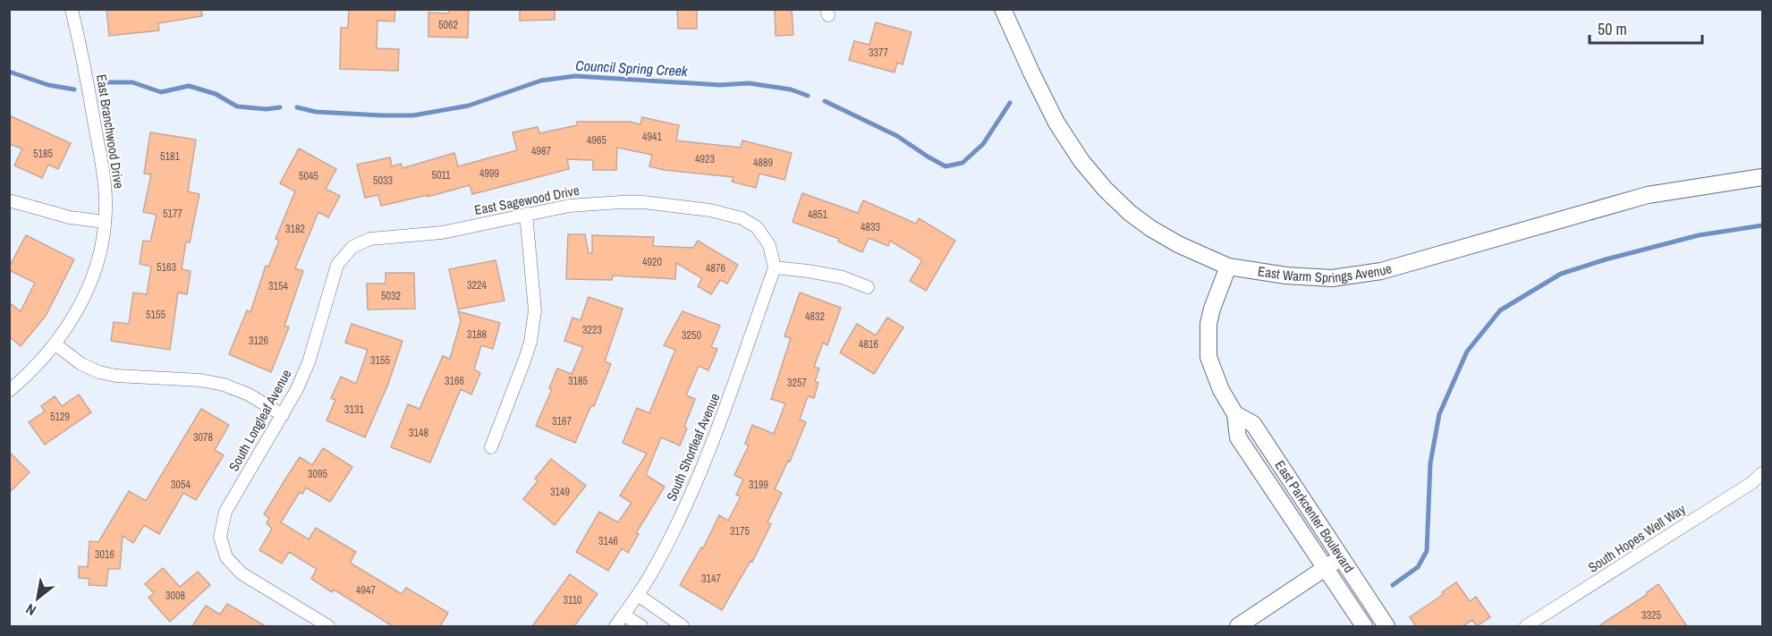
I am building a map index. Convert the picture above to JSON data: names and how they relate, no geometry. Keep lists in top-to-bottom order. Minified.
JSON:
{"streets":{"street":["East Branchwood Drive","East Sagewood Drive","East Warm Springs Avenue","South Longleaf Avenue","South Shortleaf Avenue","East Parkcenter Boulevard","South Hopes Well Way"]},"crossings":[["East Sagewood Drive","South Longleaf Avenue"],["East Sagewood Drive","South Shortleaf Avenue"],["East Warm Springs Avenue","East Parkcenter Boulevard"]],"water":["Council Spring Creek"],"house_numbers":["5062","3377","4941","4965","4987","5185","5181","4923","4889","4999","5011","5045","5033","5177","4851","4833","3182","4920","5163","4876","3224","3154","5032","5155","4832","3223","3188","3250","3126","4816","3155","3166","3185","3257","3131","5129","3167","3148","3078","3095","3054","3199","3149","3175","3146","3016","3147","4947","3008","3110","3325"],"scale_bar":"50 m","north":"bottom left"}
